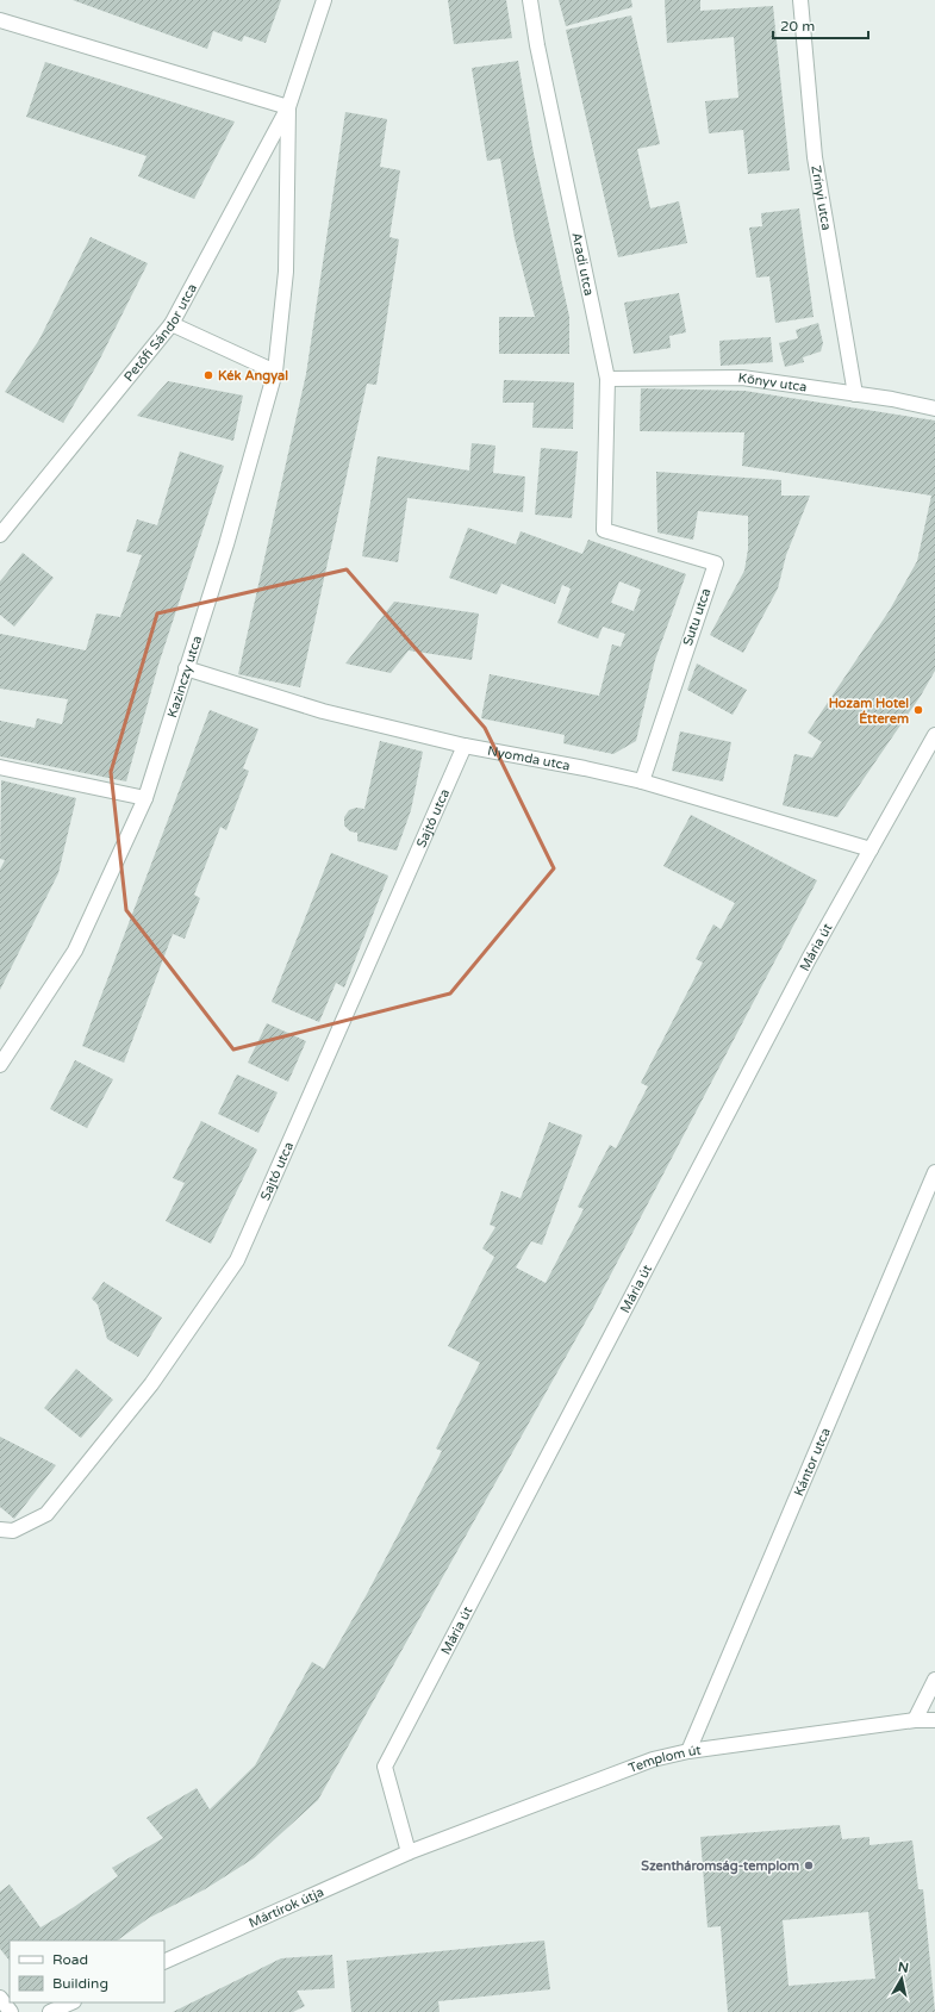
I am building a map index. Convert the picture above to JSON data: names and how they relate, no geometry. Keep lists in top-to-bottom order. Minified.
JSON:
{"streets":{"street":["Zrínyi utca","Aradi utca","Petőfi Sándor utca","Könyv utca","Sutu utca","Kazinczy utca","Nyomda utca","Sajtó utca","Mária út","Kántor utca","Templom út","Mártírok útja"]},"crossings":[["Zrínyi utca","Könyv utca"],["Aradi utca","Könyv utca"],["Aradi utca","Sutu utca"],["Petőfi Sándor utca","Kazinczy utca"],["Sutu utca","Nyomda utca"],["Kazinczy utca","Nyomda utca"],["Nyomda utca","Sajtó utca"],["Nyomda utca","Mária út"],["Mária út","Templom út"],["Mária út","Mártírok útja"],["Kántor utca","Templom út"],["Templom út","Mártírok útja"]],"places":["Kék Angyal","Hozam Hotel Étterem","Szentháromság-templom"],"legend":["Road","Building"],"scale_bar":"20 m","north":"top"}
